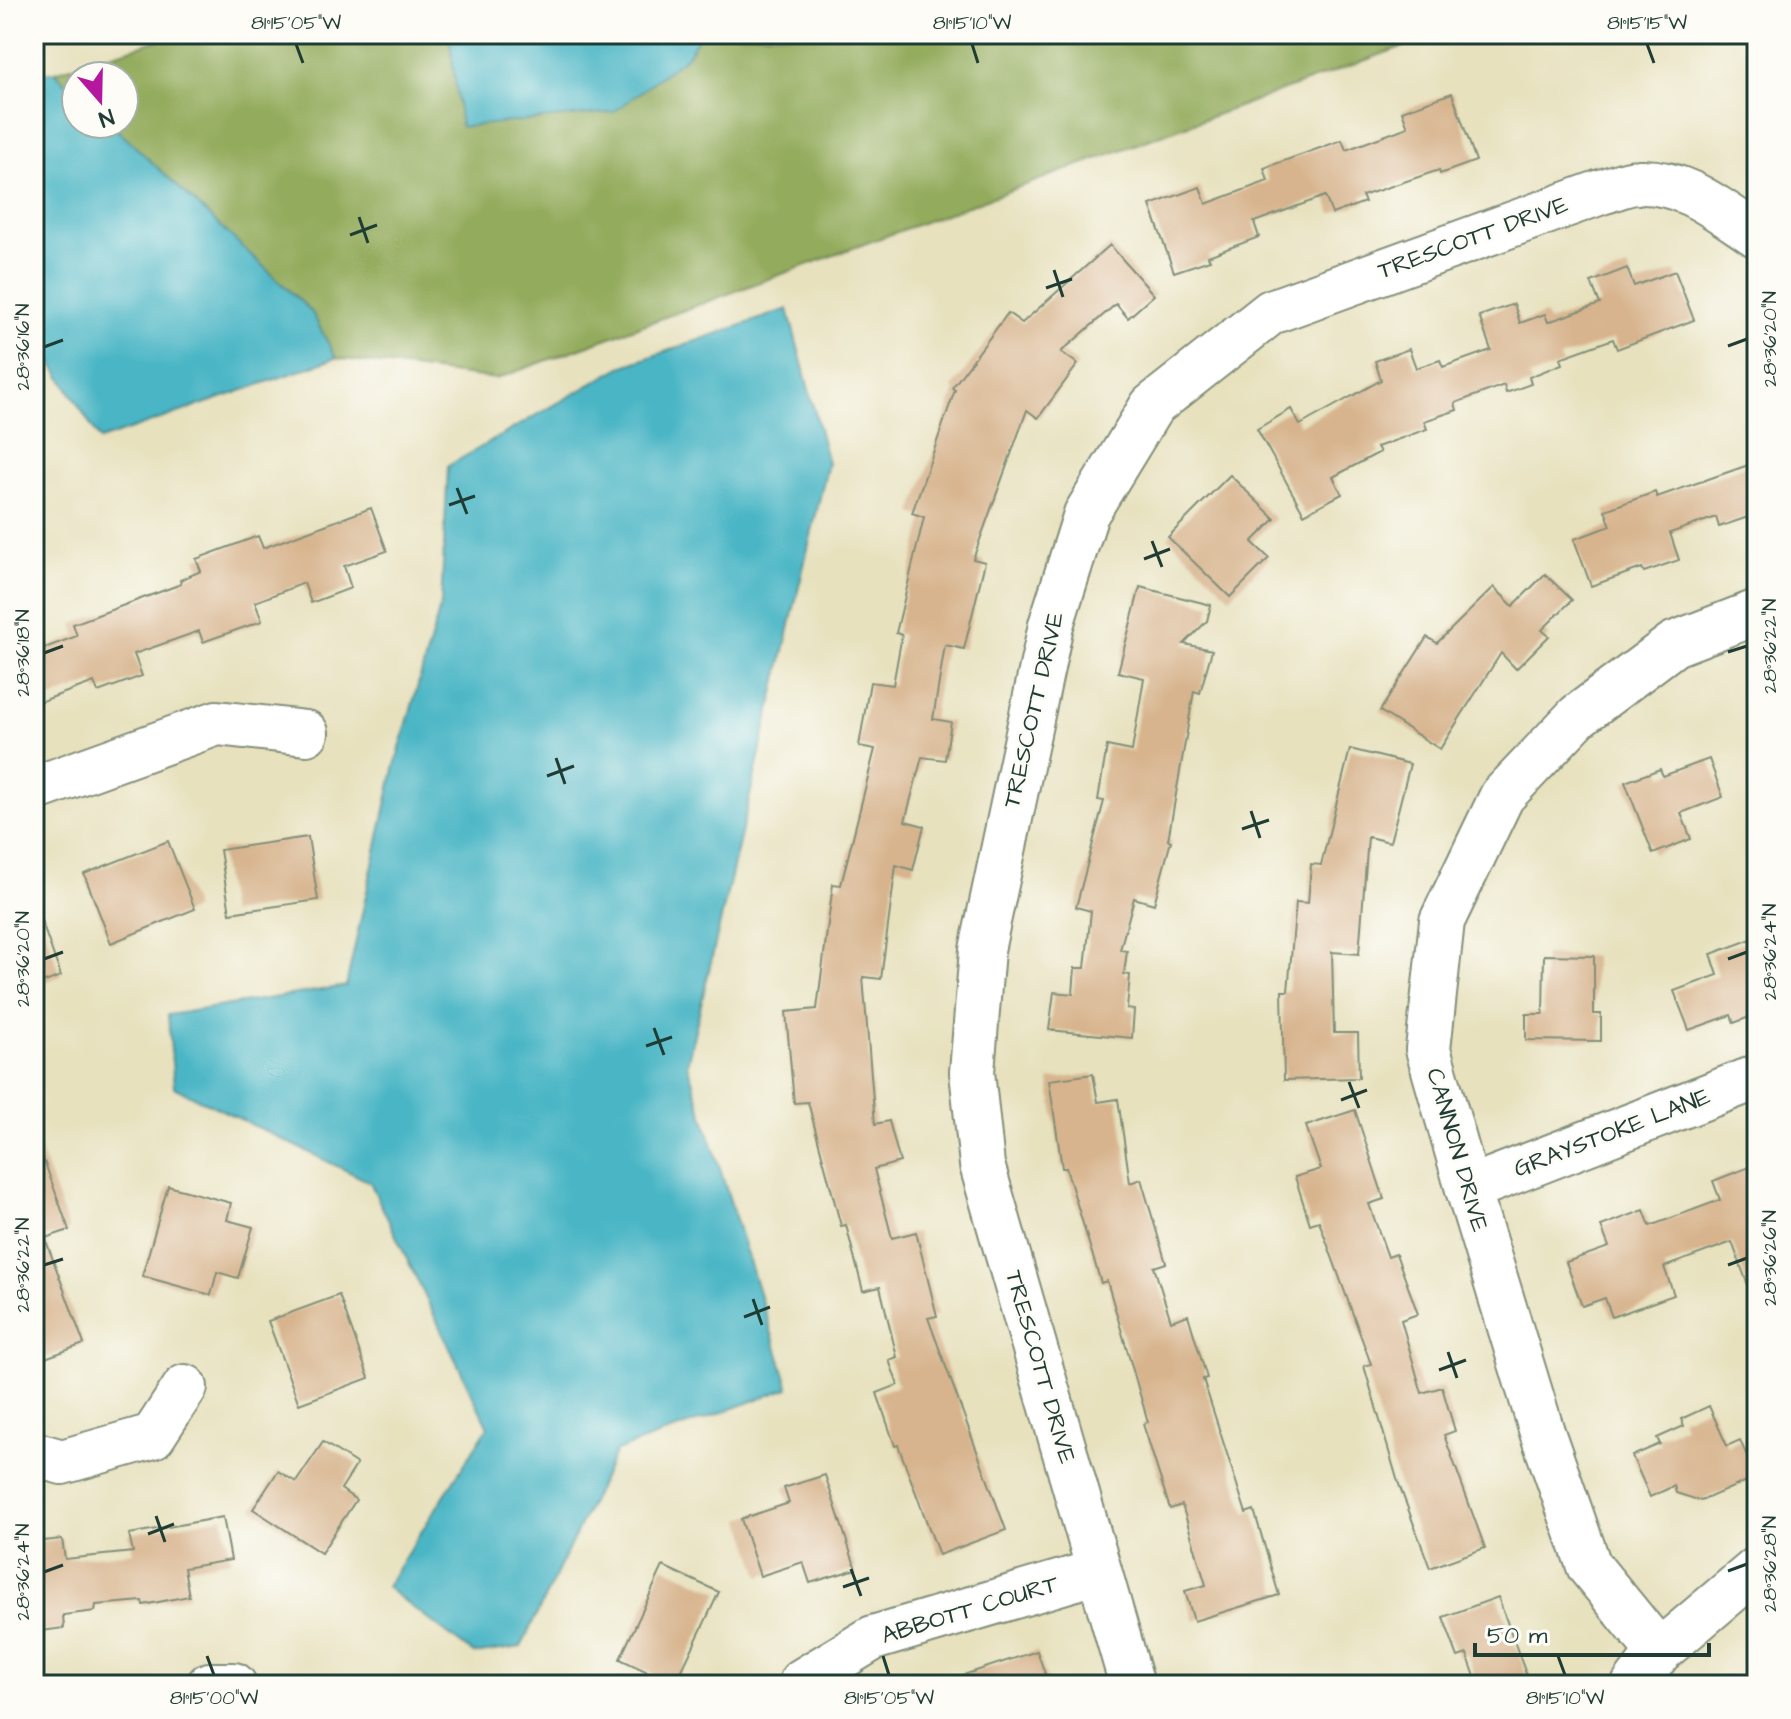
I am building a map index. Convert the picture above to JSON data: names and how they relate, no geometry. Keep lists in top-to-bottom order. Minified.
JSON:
{"streets":{"street":["TRESCOTT DRIVE","GRAYSTOKE LANE","CANNON DRIVE","ABBOTT COURT"]},"crossings":[["TRESCOTT DRIVE","ABBOTT COURT"],["GRAYSTOKE LANE","CANNON DRIVE"]],"scale_bar":"50 m","north":"bottom","coordinates":["81°15'05\"W","81°15'10\"W","81°15'15\"W","28°36'20\"N","28°36'16\"N","28°36'22\"N","28°36'18\"N","28°36'24\"N","28°36'26\"N","28°36'28\"N","81°15'00\"W"]}
